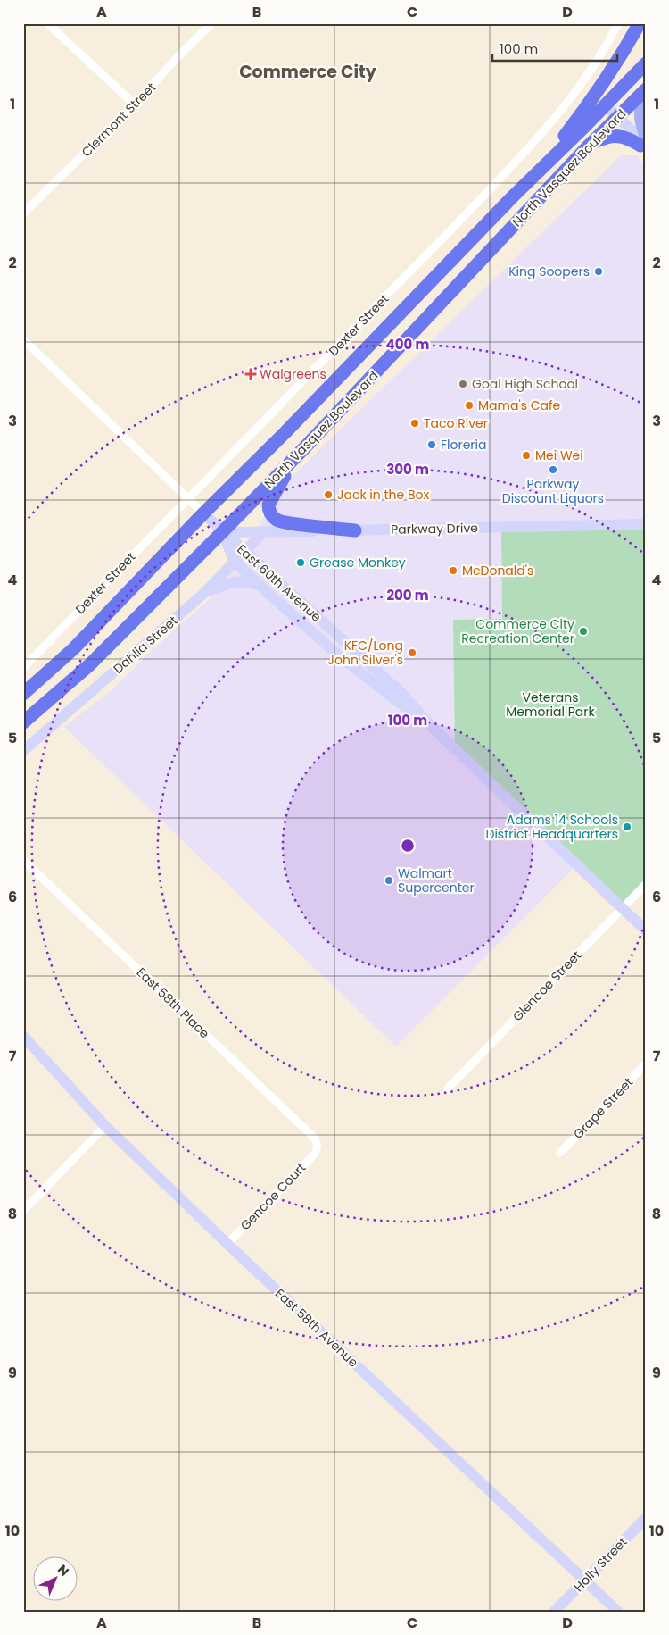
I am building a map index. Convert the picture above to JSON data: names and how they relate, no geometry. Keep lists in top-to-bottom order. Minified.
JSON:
{"streets":{"highway":["North Vasquez Boulevard"],"street":["Clermont Street","Dexter Street","Parkway Drive","East 60th Avenue","Dahlia Street","Glencoe Street","East 58th Place","Grape Street","Gencoe Court","East 58th Avenue","Holly Street"]},"crossings":[["North Vasquez Boulevard","Parkway Drive"],["North Vasquez Boulevard","East 60th Avenue"],["Dexter Street","East 60th Avenue"],["Parkway Drive","East 60th Avenue"],["Parkway Drive","Dahlia Street"],["East 60th Avenue","Dahlia Street"],["East 60th Avenue","Glencoe Street"],["East 58th Place","Gencoe Court"],["Gencoe Court","East 58th Avenue"],["East 58th Avenue","Holly Street"]],"districts":["Commerce City"],"parks":["Veterans Memorial Park"],"places":{"other":["King Soopers","Goal High School","Mama's Cafe","Taco River","Floreria","Mei Wei","Parkway Discount Liquors","Jack in the Box","Grease Monkey","McDonald's","Commerce City Recreation Center","KFC/Long John Silver's","Adams 14 Schools District Headquarters","Walmart Supercenter"],"health":["Walgreens"]},"scale_bar":"100 m","north":"top right","grid":{"columns":["A","B","C","D"],"rows":["1","2","3","4","5","6","7","8","9","10"]},"rings":["400 m","300 m","200 m","100 m"]}
